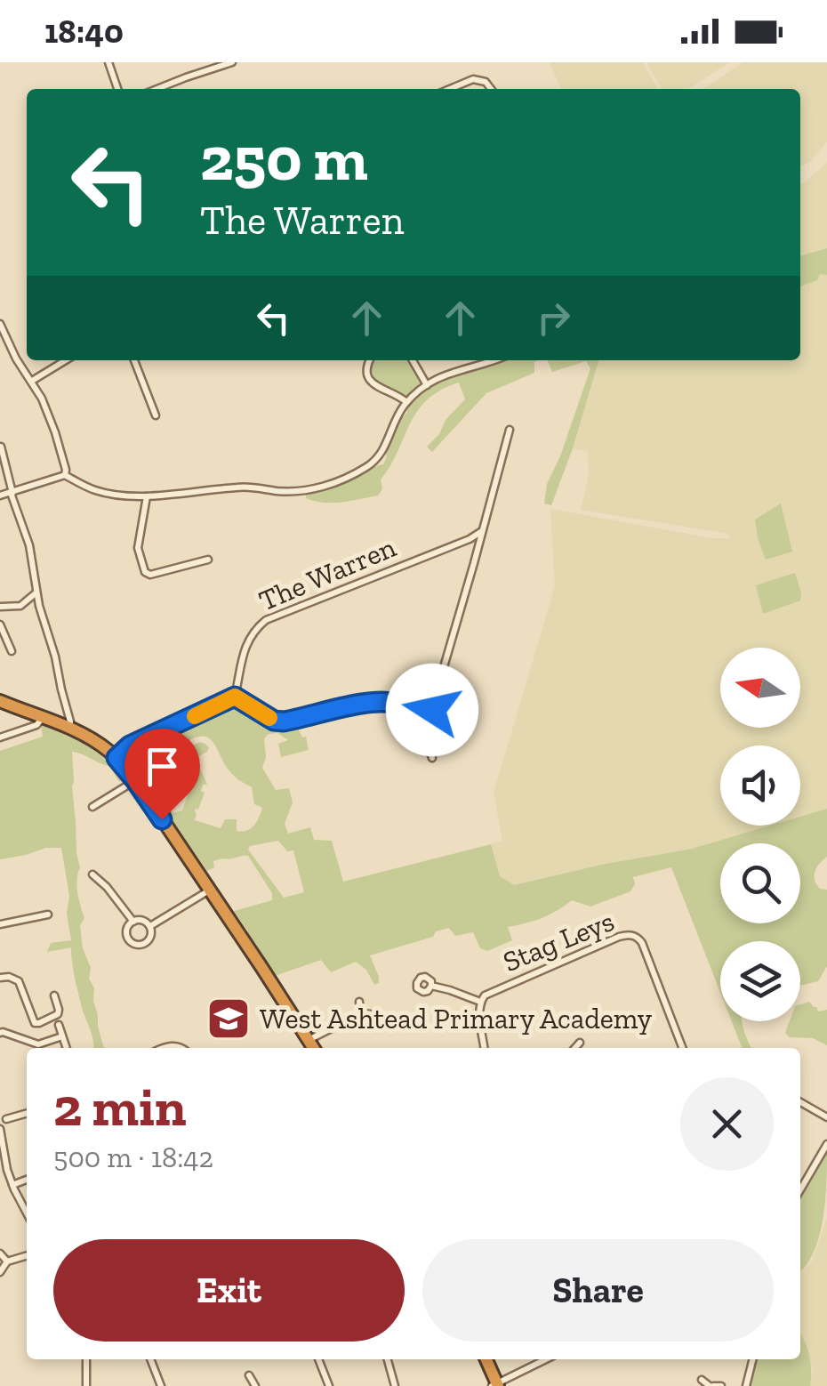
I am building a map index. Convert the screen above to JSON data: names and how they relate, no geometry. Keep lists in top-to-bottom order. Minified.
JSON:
{"streets":{"street":["The Warren","Stag Leys"]},"places":{"school or university":["West Ashtead Primary Academy"]},"north":"left","page":{"status":"18:40","turn":["250 m","The Warren"],"heading":["2 min","500 m · 18:42"],"buttons":["Exit","Share"]}}
